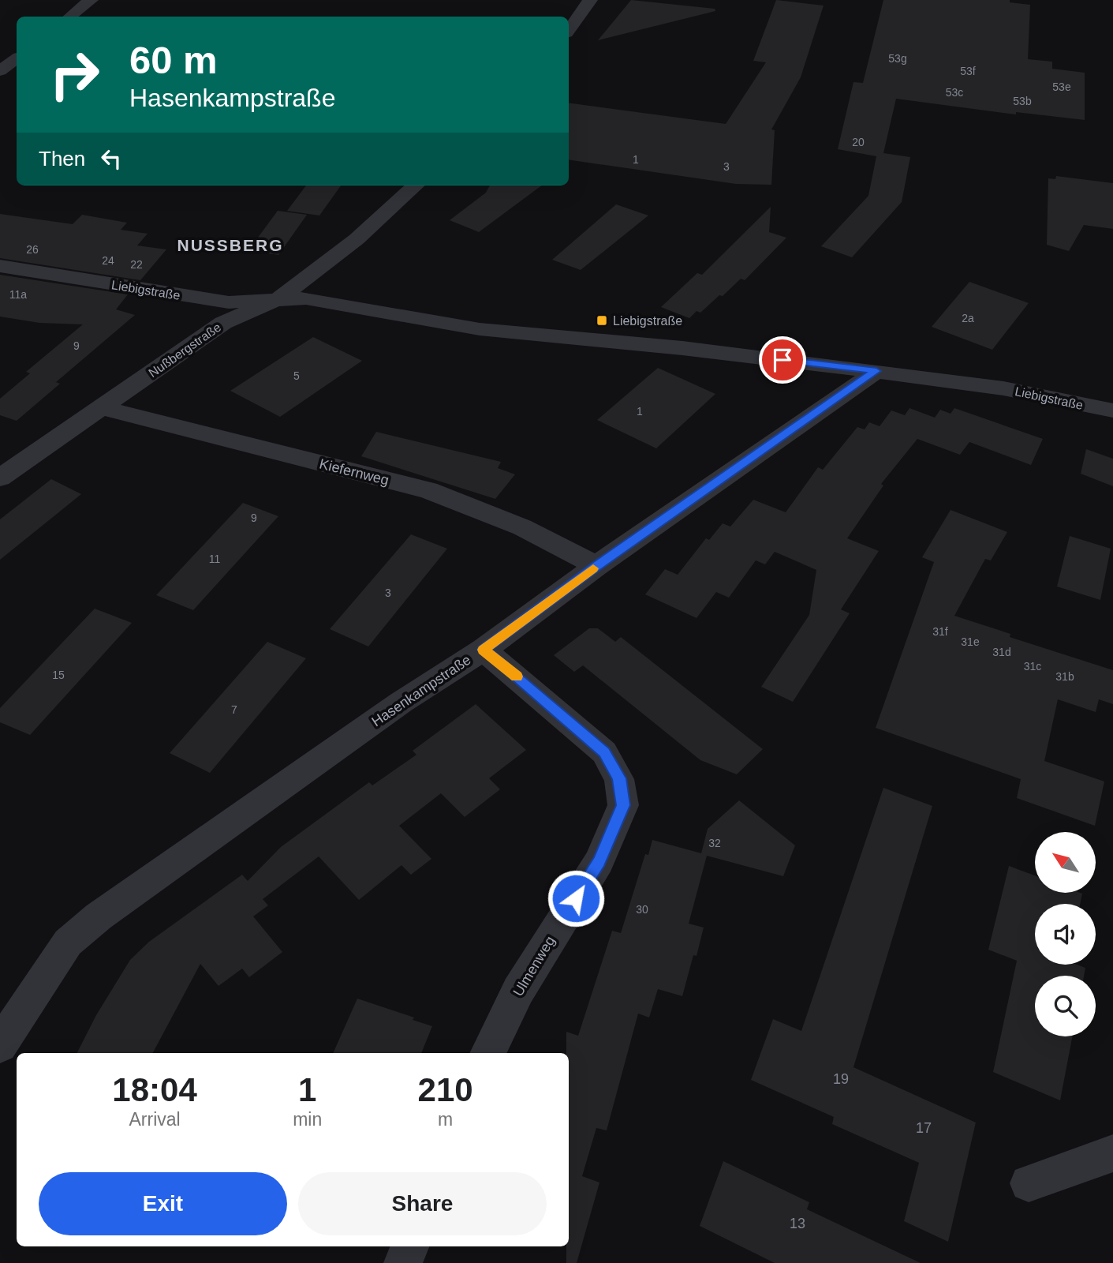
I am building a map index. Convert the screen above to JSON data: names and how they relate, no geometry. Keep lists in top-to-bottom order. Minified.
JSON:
{"streets":{"street":["Liebigstraße","Nußbergstraße","Kiefernweg","Hasenkampstraße","Ulmenweg"]},"crossings":[["Liebigstraße","Nußbergstraße"],["Liebigstraße","Hasenkampstraße"],["Nußbergstraße","Kiefernweg"],["Kiefernweg","Hasenkampstraße"],["Hasenkampstraße","Ulmenweg"]],"districts":["NUSSBERG"],"places":{"transit":["Liebigstraße"]},"house_numbers":["53g","53f","53e","53c","53b","20","1","3","26","24","22","11a","2a","9","5","1","9","11","3","31f","31e","31d","31c","15","31b","7","32","30","19","17","13"],"north":"top left","page":{"turn":["60 m","Hasenkampstraße"],"then":"Then","eta":["18:04","Arrival","1","min","210","m"],"buttons":["Exit","Share"]}}
